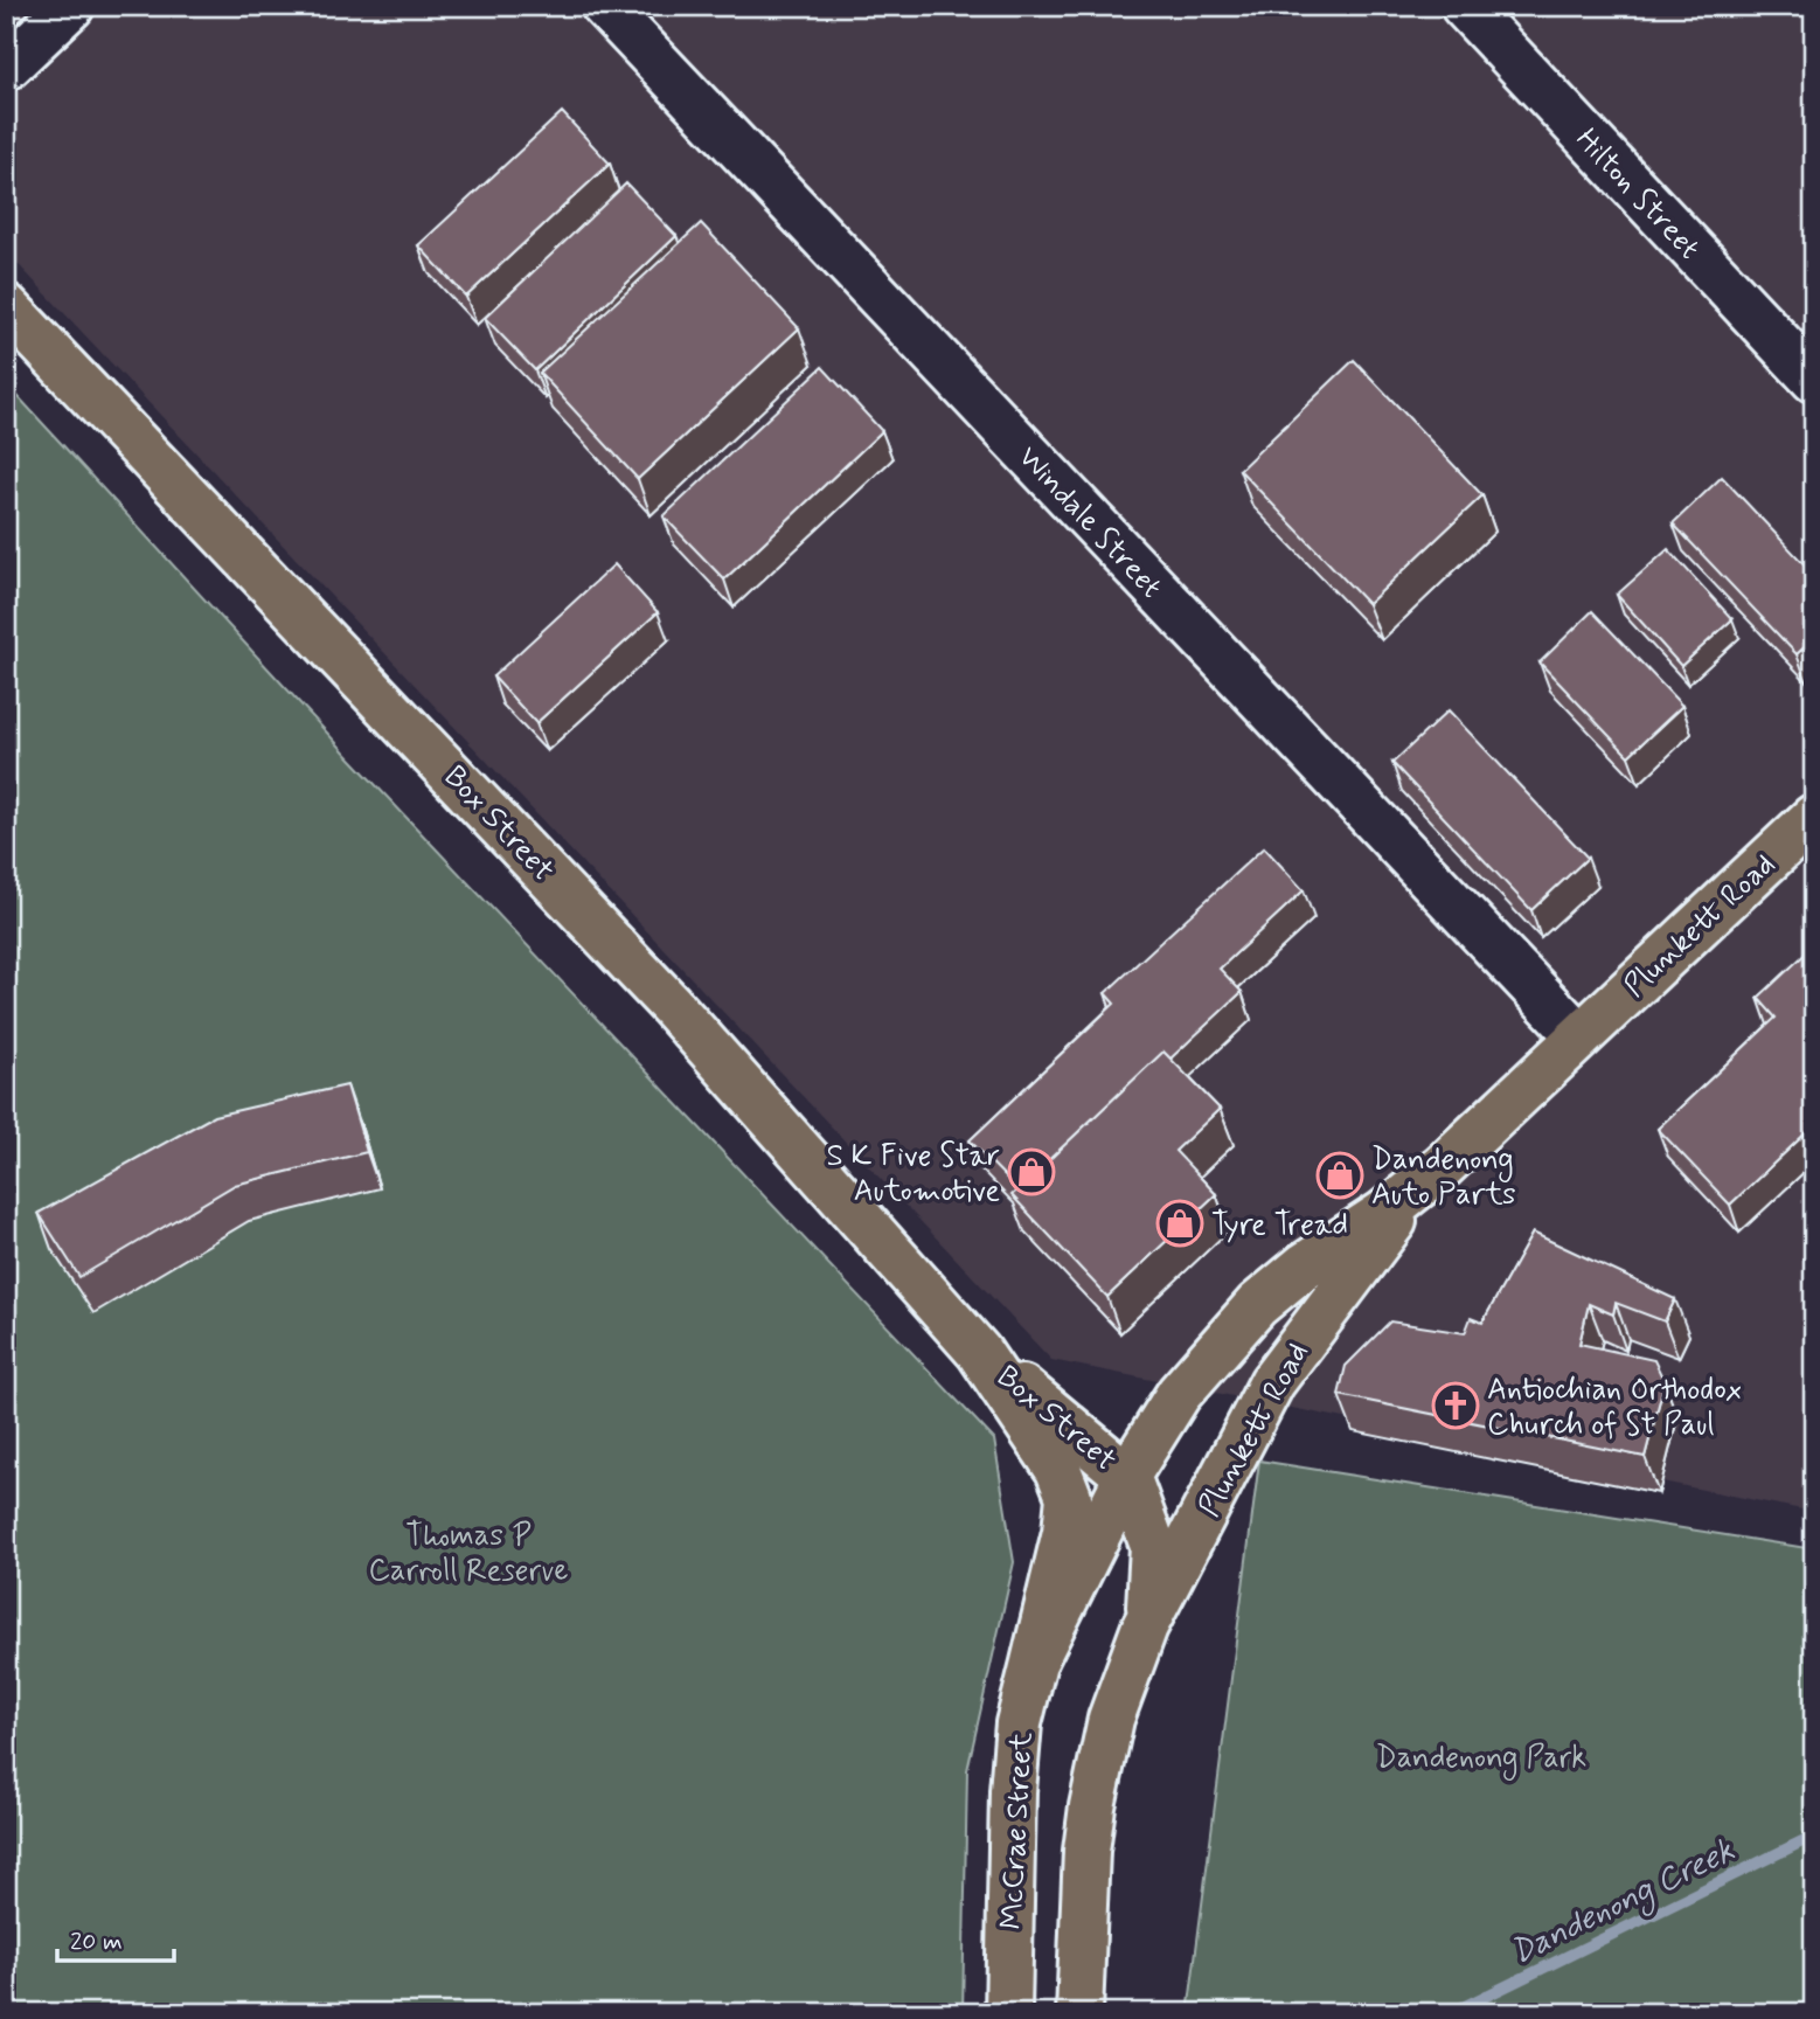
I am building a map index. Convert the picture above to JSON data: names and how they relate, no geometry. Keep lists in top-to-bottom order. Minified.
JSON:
{"streets":{"main road":["Box Street","Plunkett Road","McCrae Street"],"street":["Hilton Street","Windale Street"]},"crossings":[["Windale Street","Plunkett Road"],["Box Street","Plunkett Road"],["Box Street","McCrae Street"],["Plunkett Road","McCrae Street"]],"water":["Dandenong Creek"],"parks":["Thomas P Carroll Reserve","Dandenong Park"],"places":{"shop":["S K Five Star Automotive","Dandenong Auto Parts","Tyre Tread"],"church":["Antiochian Orthodox Church of St Paul"]},"scale_bar":"20 m"}
